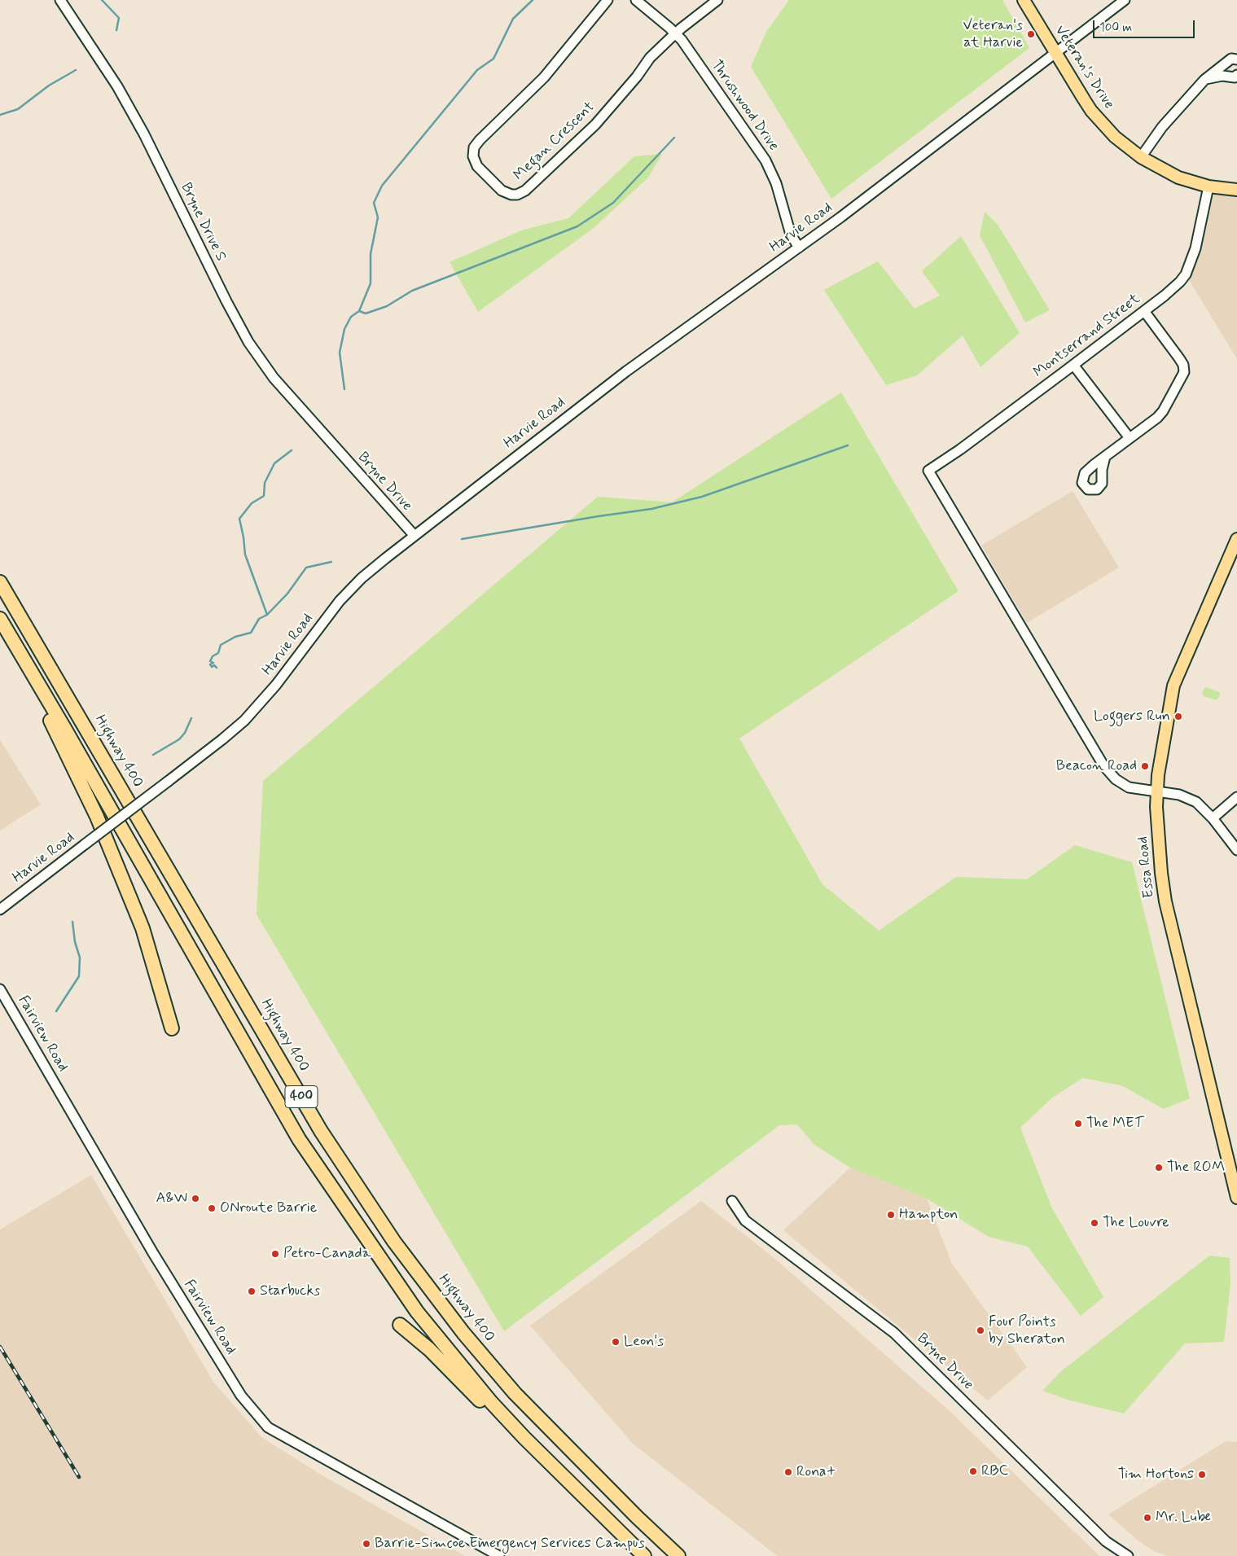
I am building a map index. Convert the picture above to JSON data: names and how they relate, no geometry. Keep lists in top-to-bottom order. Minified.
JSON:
{"streets":{"highway":["Highway 400","400"],"main road":["Veteran's Drive","Essa Road"],"street":["Thrushwood Drive","Megan Crescent","Bryne Drive S","Harvie Road","Montserrand Street","Bryne Drive","Fairview Road"]},"crossings":[["Veteran's Drive","Harvie Road"],["Veteran's Drive","Montserrand Street"],["Thrushwood Drive","Megan Crescent"],["Thrushwood Drive","Harvie Road"],["Bryne Drive S","Bryne Drive"],["Harvie Road","Bryne Drive"],["Montserrand Street","Essa Road"]],"places":["Veteran's at Harvie","Loggers Run","Beacon Road","The MET","The ROM","A&W","ONroute Barrie","Hampton","The Louvre","Petro-Canada","Starbucks","Four Points by Sheraton","Leon's","RBC","Rona+","Tim Hortons","Mr. Lube","Barrie-Simcoe Emergency Services Campus"],"scale_bar":"100 m"}
